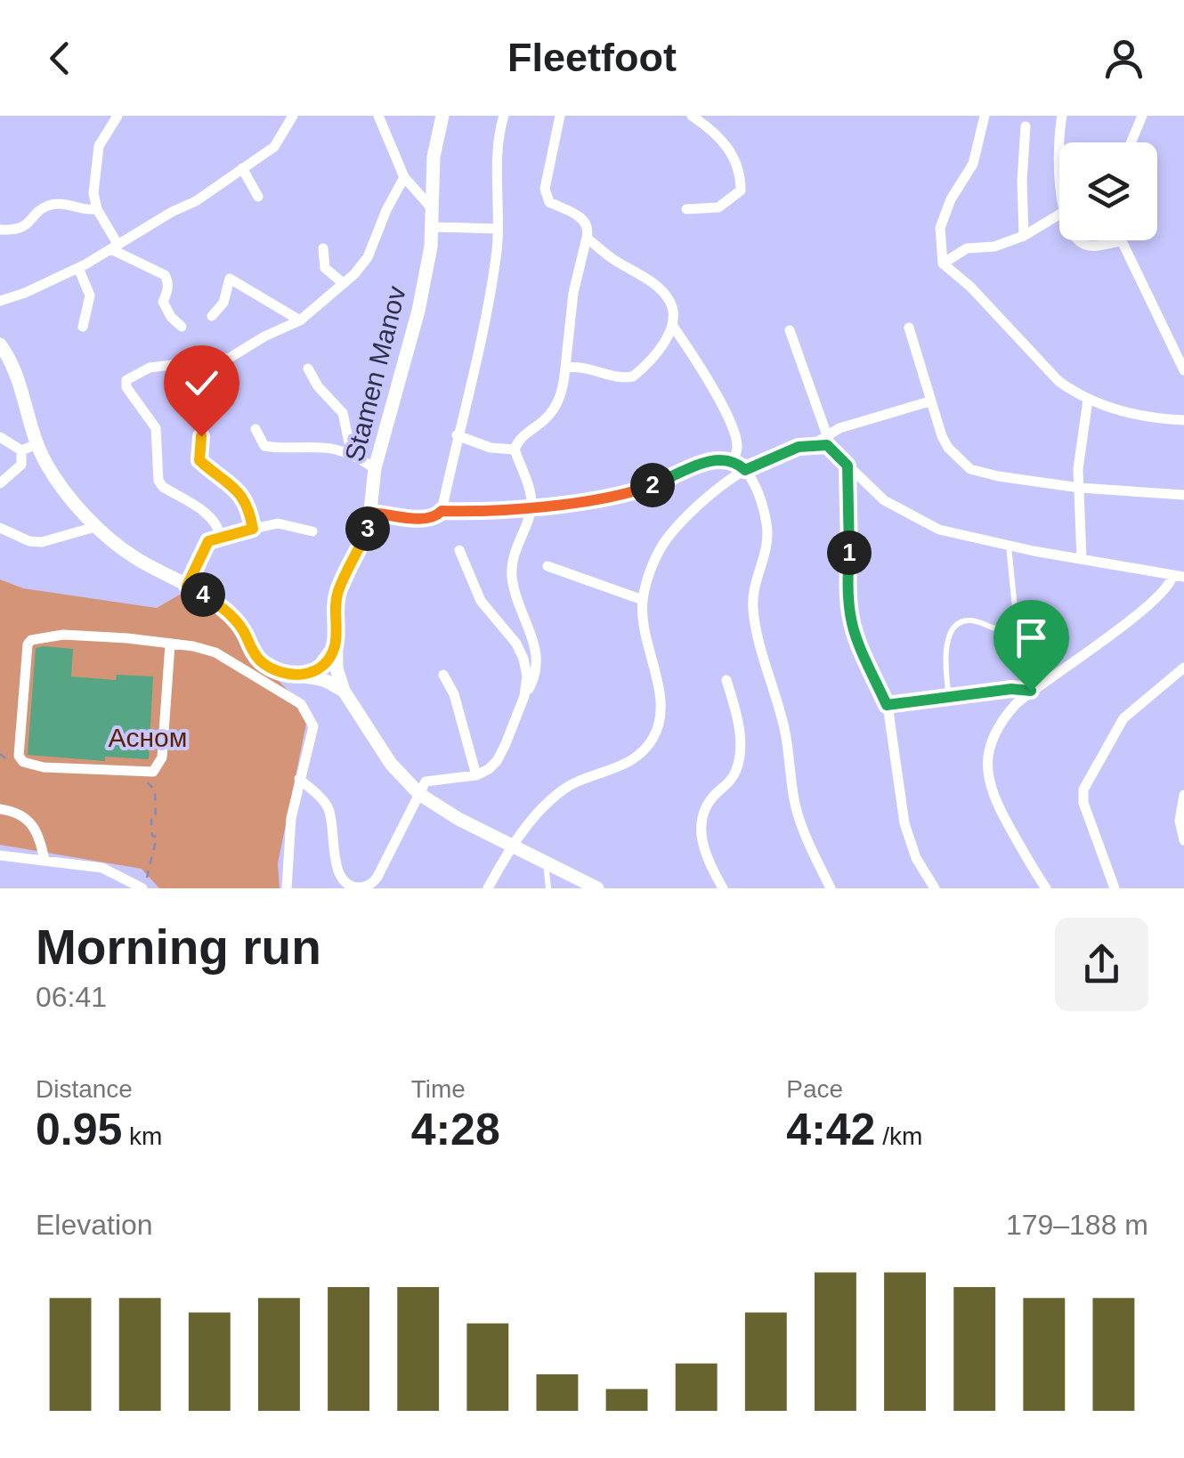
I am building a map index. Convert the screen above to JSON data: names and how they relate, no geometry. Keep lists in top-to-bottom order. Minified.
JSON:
{"streets":{"street":["Stamen Manov"]},"parks":["Асном"],"page":{"header":"Fleetfoot","pins":["2","3","1","4"],"heading":["Morning run","06:41"],"stats":[["Distance","0.95 km"],["Time","4:28"],["Pace","4:42 /km"]],"chart":["Elevation","179–188 m"]}}
